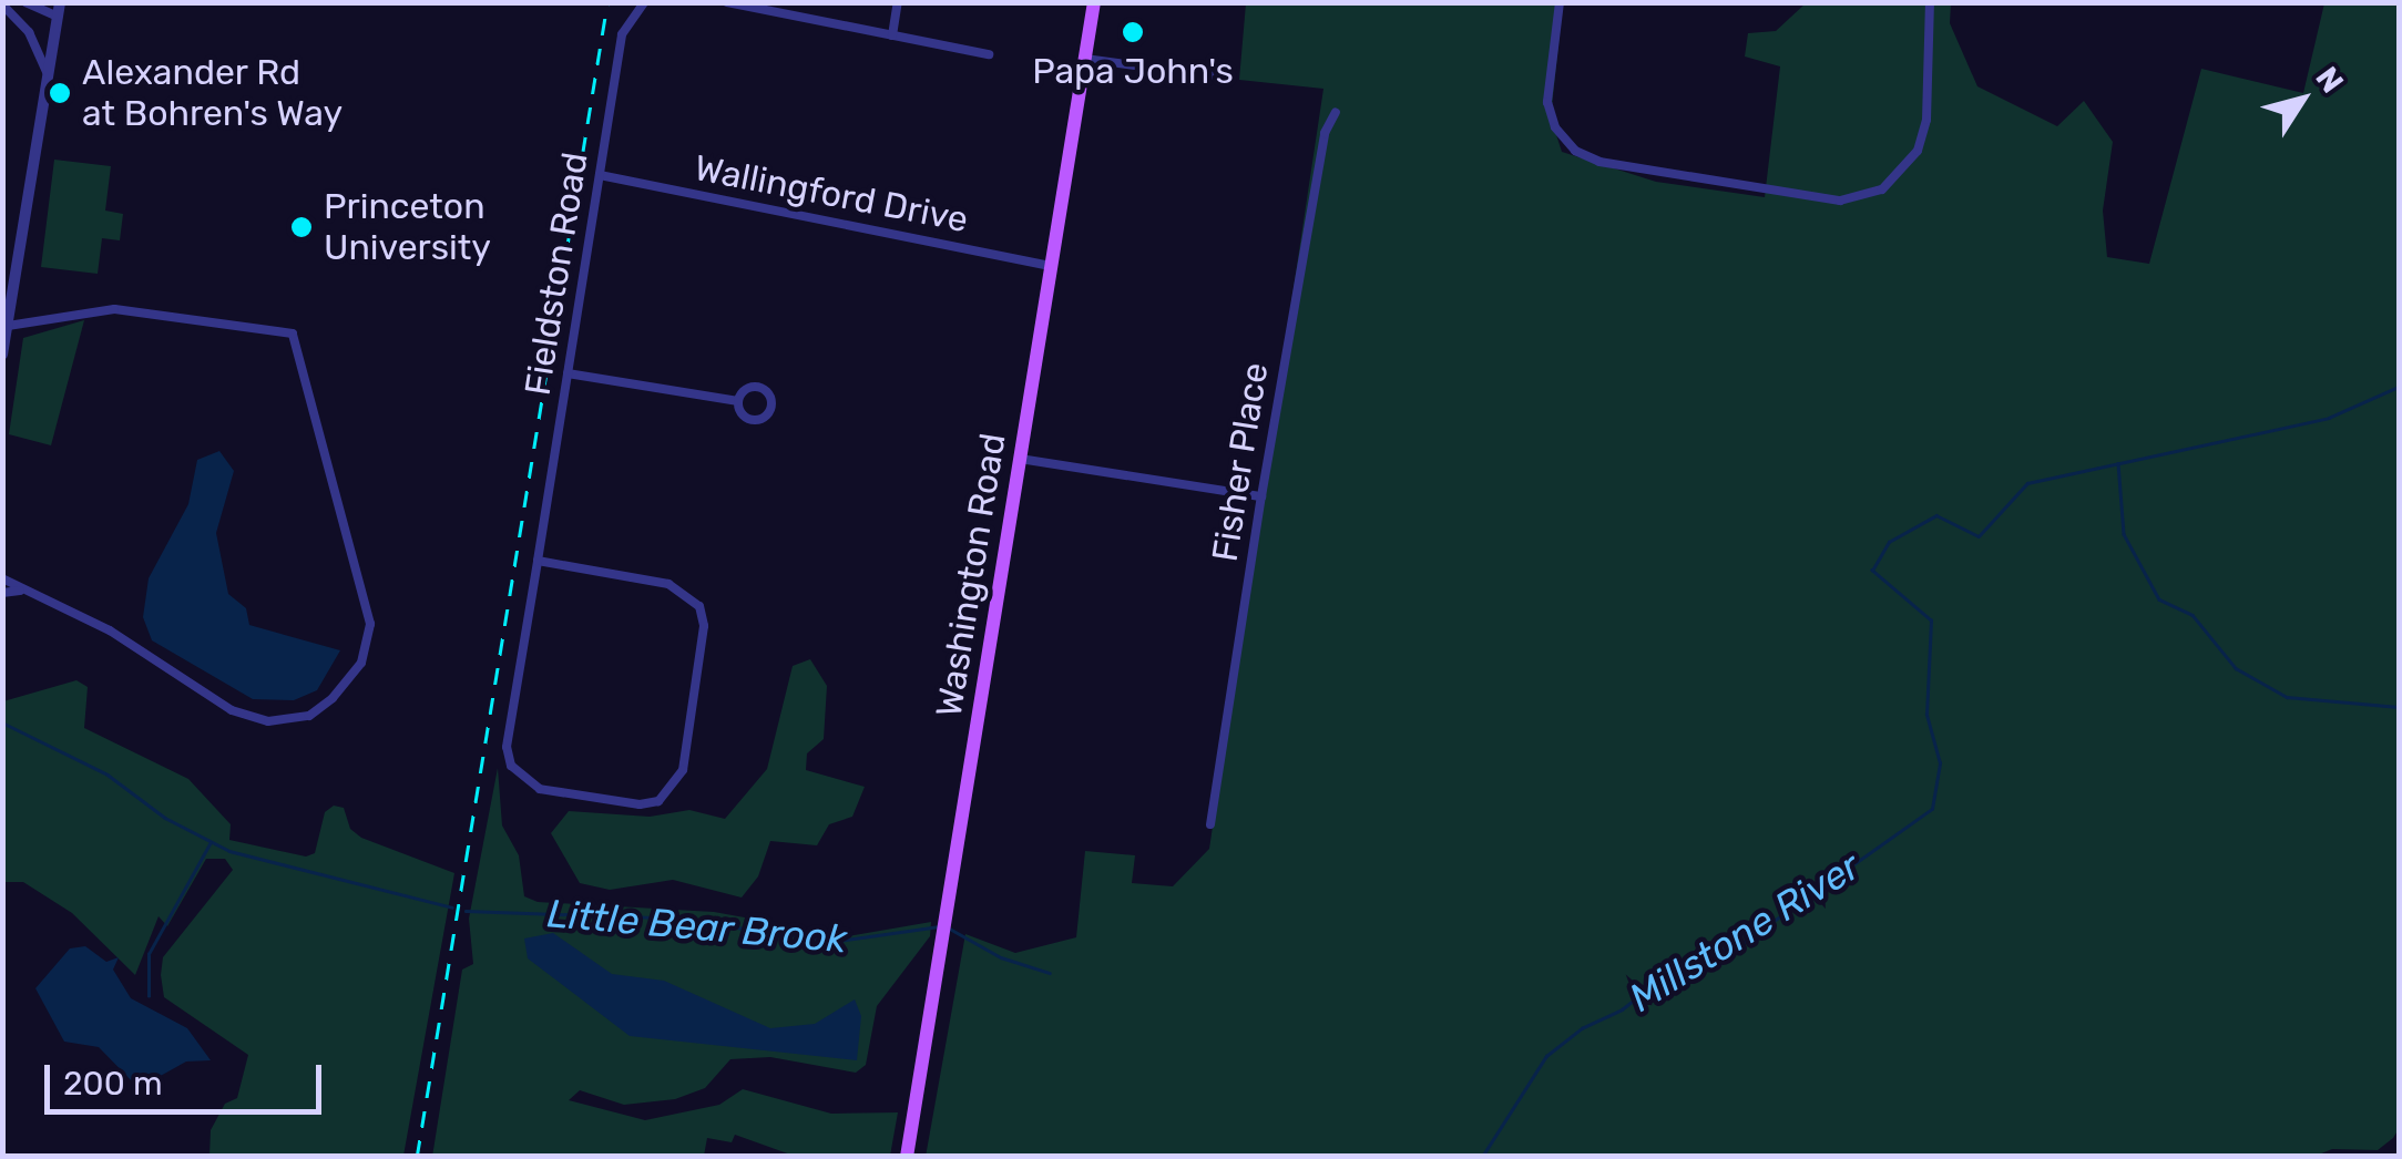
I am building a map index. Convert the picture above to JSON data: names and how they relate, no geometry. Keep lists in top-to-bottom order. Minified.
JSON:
{"streets":{"main road":["Washington Road"],"street":["Wallingford Drive","Fieldston Road","Fisher Place"]},"crossings":[["Wallingford Drive","Fieldston Road"],["Wallingford Drive","Washington Road"]],"water":["Little Bear Brook","Millstone River"],"places":["Papa John's","Alexander Rd at Bohren's Way","Princeton University"],"scale_bar":"200 m","north":"top right"}
